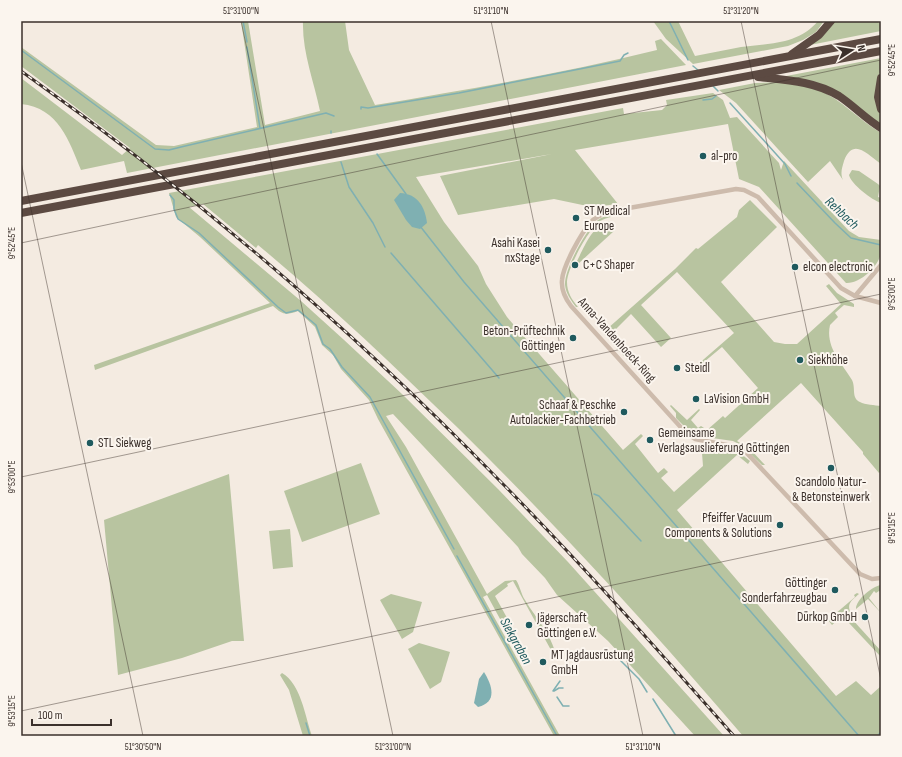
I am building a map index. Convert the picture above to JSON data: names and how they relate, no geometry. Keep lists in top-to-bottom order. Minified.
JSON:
{"streets":{"street":["Anna-Vandenhoeck-Ring"]},"water":["Rehbach","Siekgraben"],"places":["al-pro","ST Medical Europe","Asahi Kasei nxStage","C+C Shaper","elcon electronic","Beton-Prüftechnik Göttingen","Siekhöhe","Steidl","LaVision GmbH","Schaaf & Peschke Autolackier-Fachbetrieb","Gemeinsame Verlagsauslieferung Göttingen","STL Siekweg","Scandolo Natur- & Betonsteinwerk","Pfeiffer Vacuum Components & Solutions","Göttinger Sonderfahrzeugbau","Dürkop GmbH","Jägerschaft Göttingen e.V.","MT Jagdausrüstung GmbH"],"scale_bar":"100 m","north":"right","coordinates":["51°31'00\"N","51°31'10\"N","51°31'20\"N","9°52'45\"E","9°53'00\"E","9°53'15\"E","51°30'50\"N"]}
